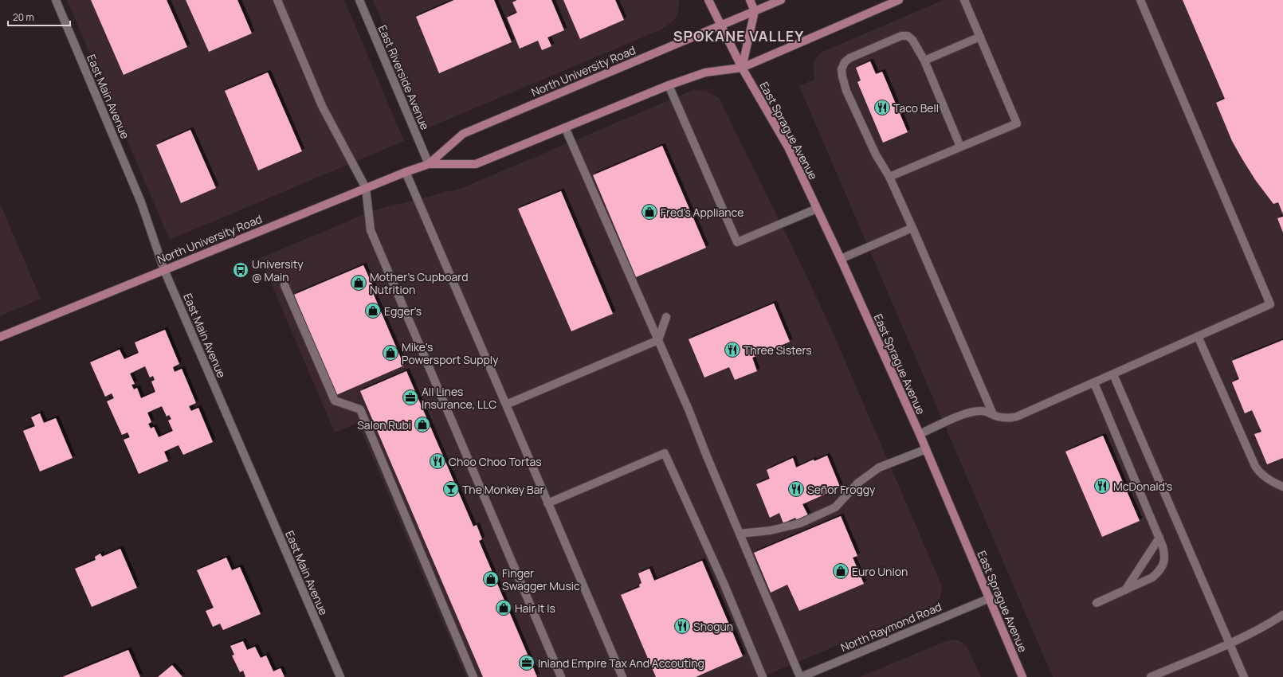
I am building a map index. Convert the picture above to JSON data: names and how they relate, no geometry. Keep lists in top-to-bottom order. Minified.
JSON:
{"streets":{"main road":["North University Road","East Sprague Avenue"],"street":["East Riverside Avenue","East Main Avenue","North Raymond Road"]},"crossings":[["North University Road","East Riverside Avenue"],["North University Road","East Main Avenue"],["North University Road","East Sprague Avenue"],["East Sprague Avenue","North Raymond Road"]],"districts":["SPOKANE VALLEY"],"places":{"restaurant":["Taco Bell","Three Sisters","Choo Choo Tortas","McDonald's","Señor Froggy","Shogun"],"shop":["Fred's Appliance","Mother's Cupboard Nutrition","Egger's","Mike's Powersport Supply","Salon Rubi","Euro Union","Finger Swagger Music","Hair It Is"],"bus stop":["University @ Main"],"office":["All Lines Insurance, LLC","Inland Empire Tax And Accouting"],"bar":["The Monkey Bar"]},"scale_bar":"20 m"}
